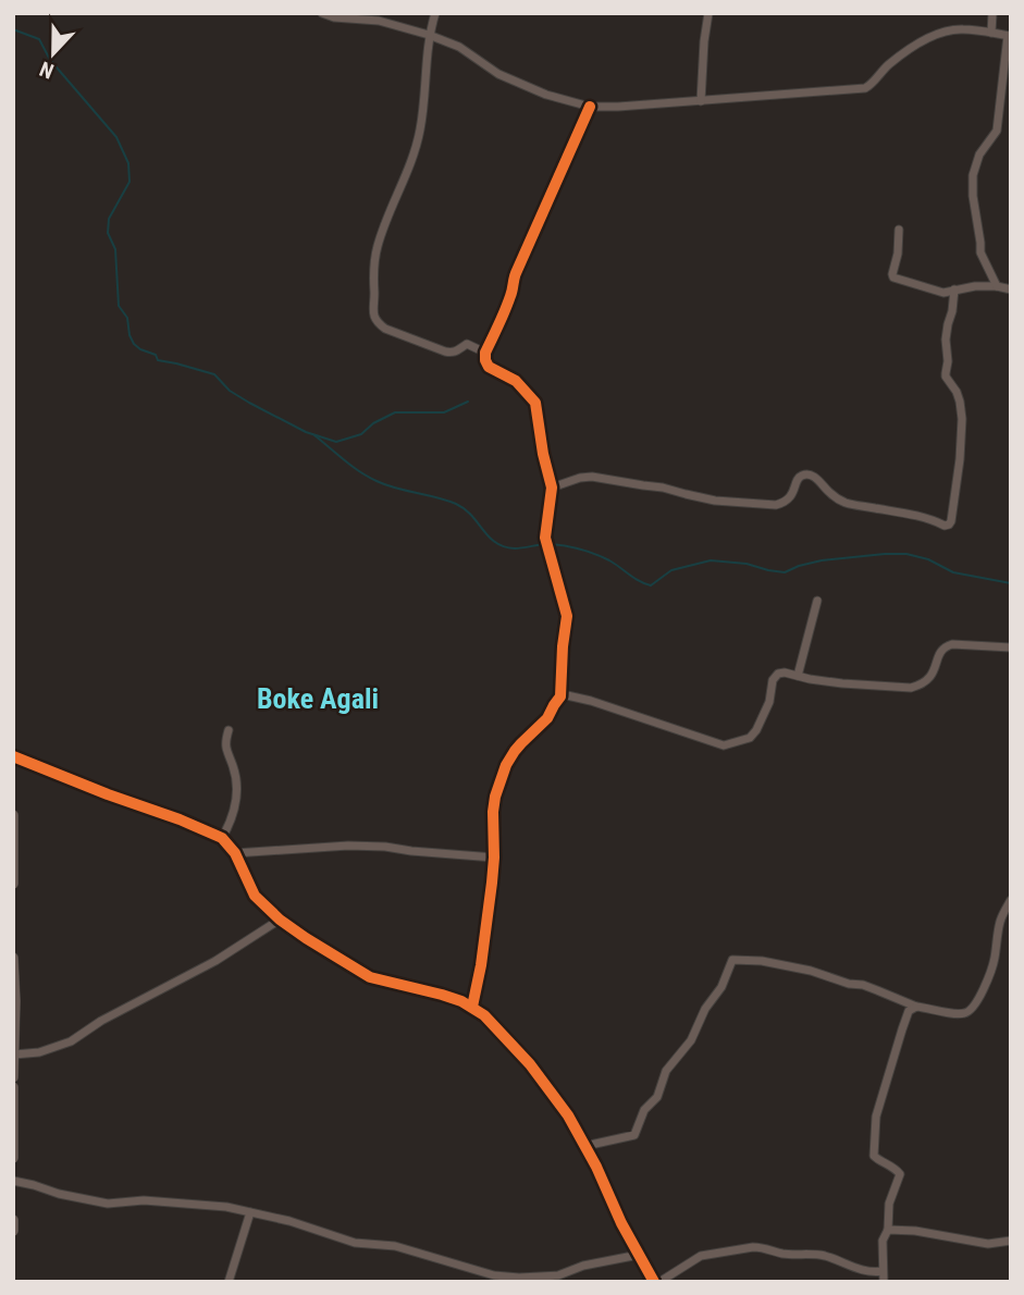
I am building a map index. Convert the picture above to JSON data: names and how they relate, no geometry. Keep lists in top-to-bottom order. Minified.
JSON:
{"districts":["Boke Agali"],"north":"bottom"}
